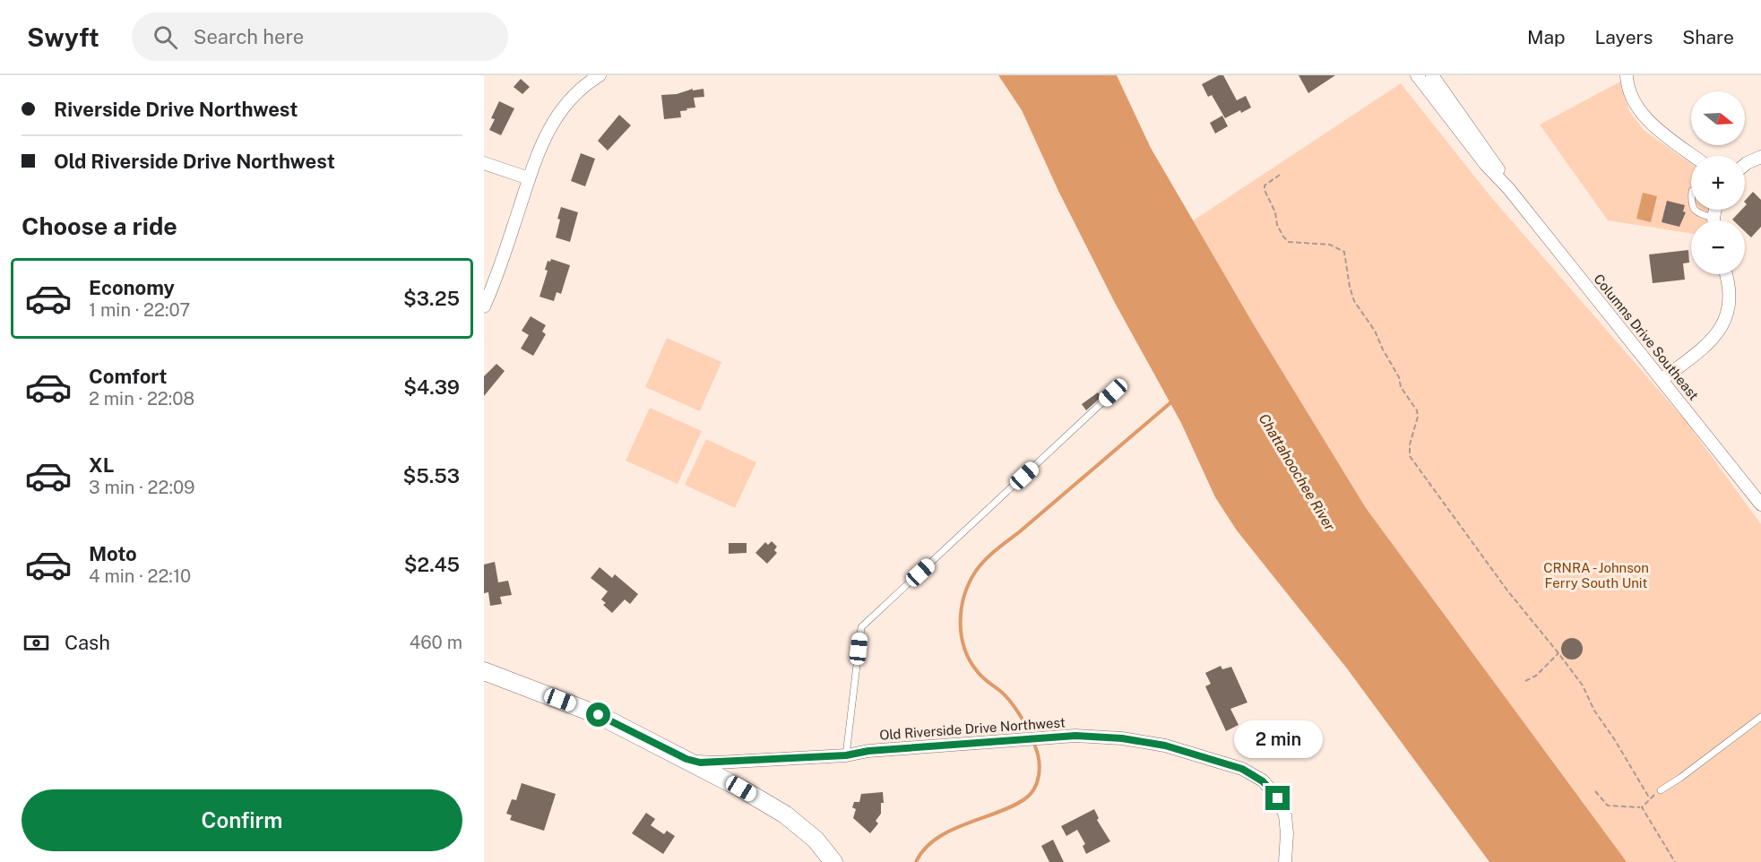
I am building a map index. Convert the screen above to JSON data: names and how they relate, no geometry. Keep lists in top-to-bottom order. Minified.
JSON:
{"streets":{"street":["Columns Drive Southeast","Old Riverside Drive Northwest"]},"water":["Chattahoochee River"],"parks":["CRNRA - Johnson Ferry South Unit"],"north":"right","page":{"header":"Swyft","search":"Search here","nav":["Map","Layers","Share"],"banner":["Riverside Drive Northwest","Old Riverside Drive Northwest"],"map_buttons":["+","−"],"heading":"Choose a ride","list":[{"name":"Economy","note":"1 min · 22:07","value":"$3.25"},{"name":"Comfort","note":"2 min · 22:08","value":"$4.39"},{"name":"XL","note":"3 min · 22:09","value":"$5.53"},{"name":"Moto","note":"4 min · 22:10","value":"$2.45"}],"pay":["Cash","460 m"],"bubble":"2 min","buttons":"Confirm"}}
